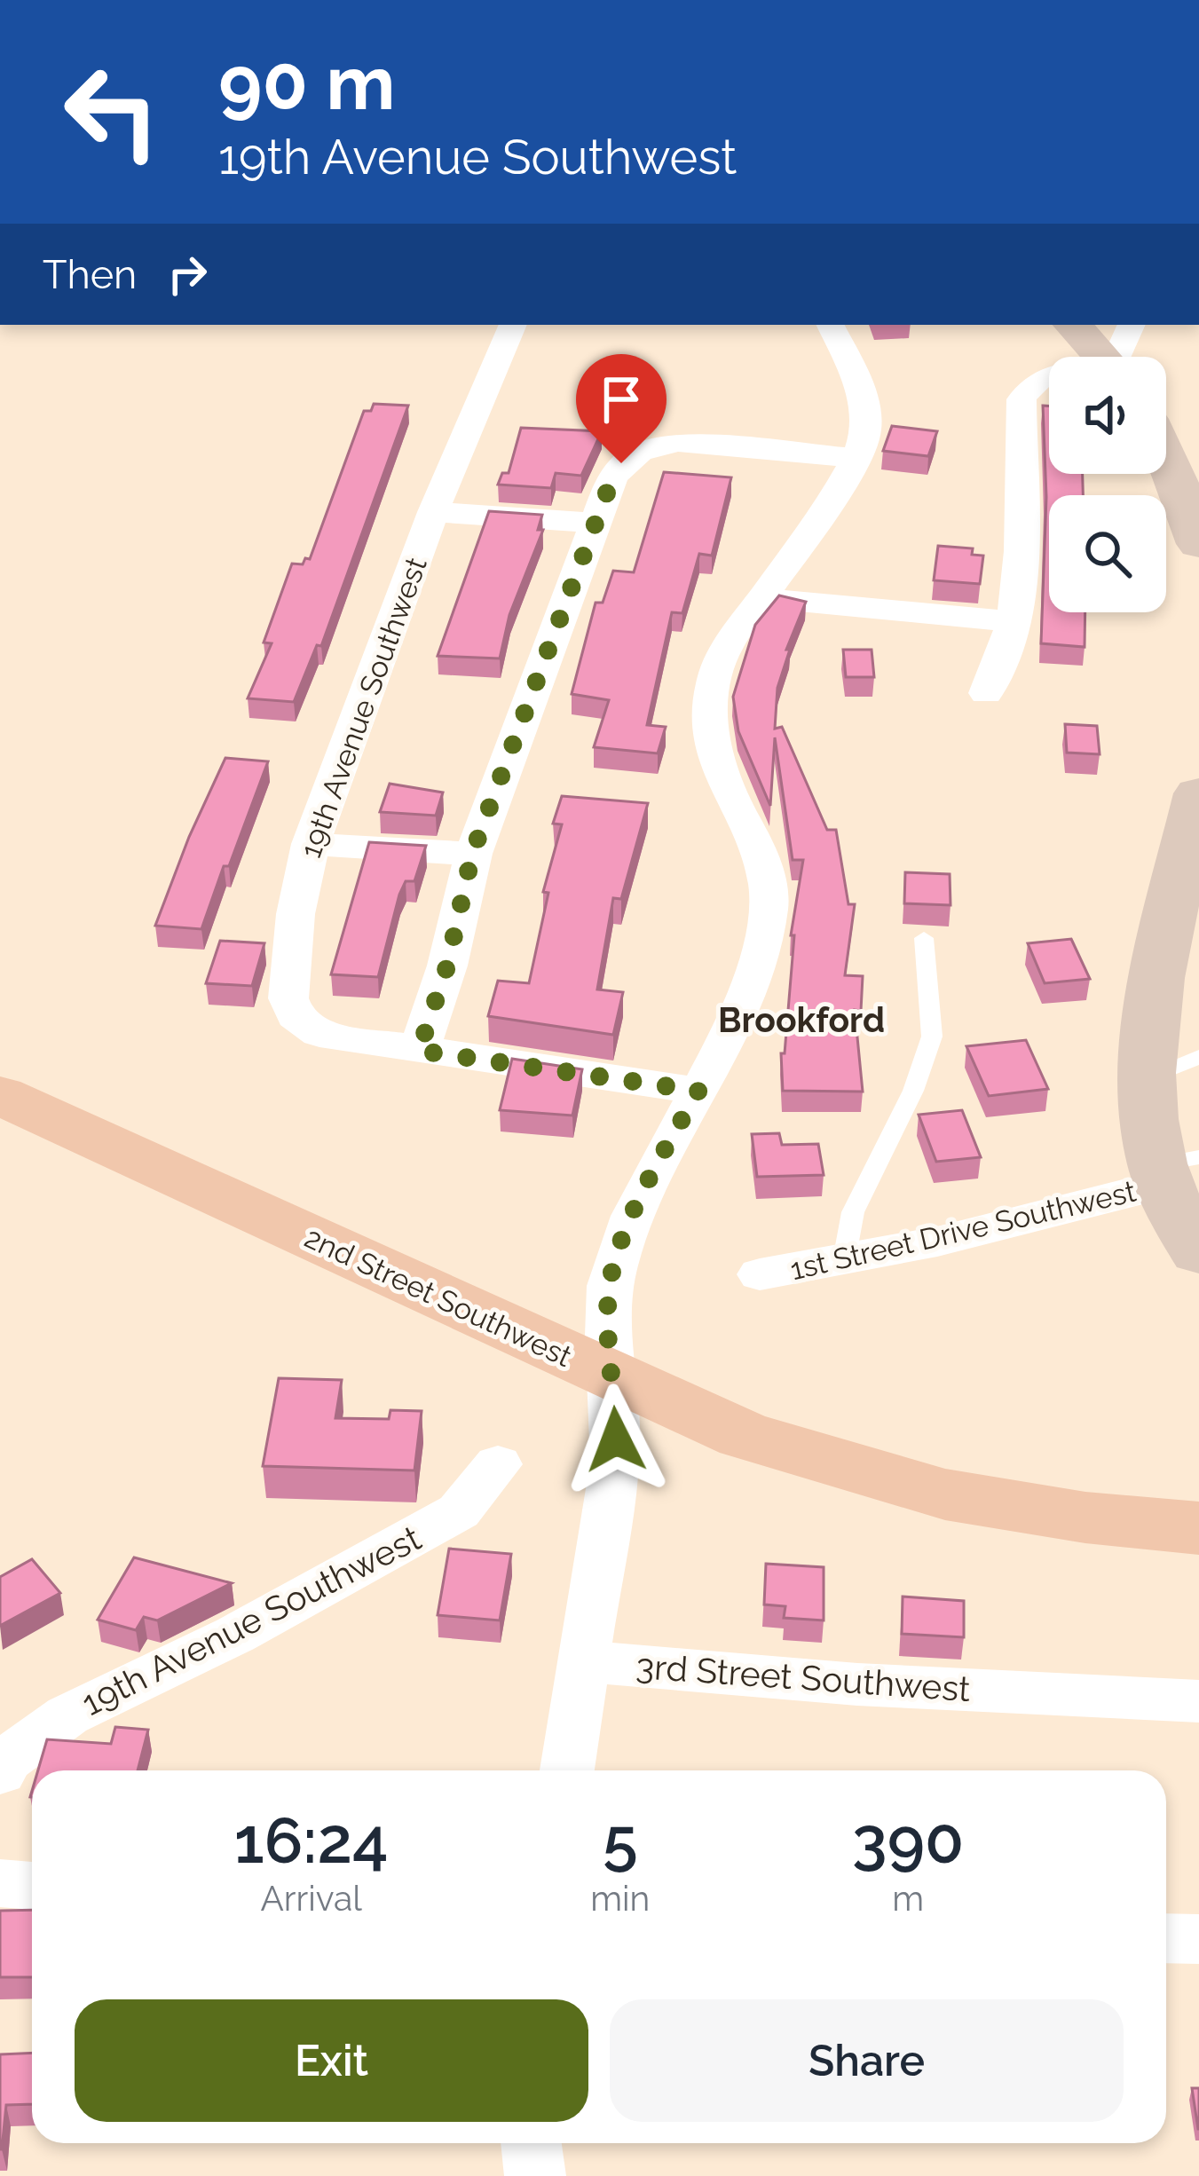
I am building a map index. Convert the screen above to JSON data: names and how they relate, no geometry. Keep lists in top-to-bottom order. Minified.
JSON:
{"streets":{"main road":["2nd Street Southwest"],"street":["19th Avenue Southwest","1st Street Drive Southwest","3rd Street Southwest"]},"districts":["Brookford"],"page":{"turn":["90 m","19th Avenue Southwest"],"then":"Then","eta":["16:24","Arrival","5","min","390","m"],"buttons":["Exit","Share"]}}
